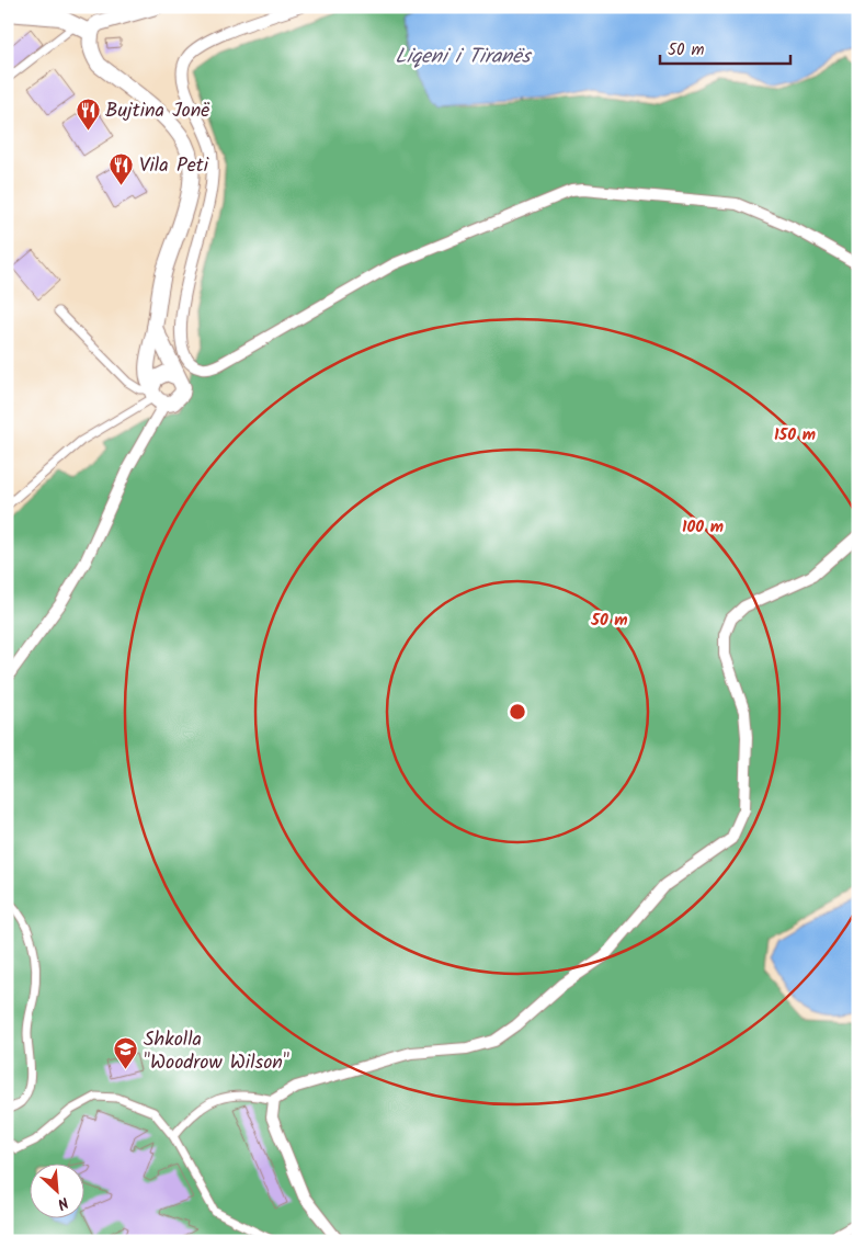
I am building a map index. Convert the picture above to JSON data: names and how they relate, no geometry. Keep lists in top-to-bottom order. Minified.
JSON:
{"water":["Liqeni i Tiranës"],"places":{"restaurant":["Bujtina Jonë","Vila Peti"],"school or university":["Shkolla \"Woodrow Wilson\""]},"scale_bar":"50 m","north":"bottom right","rings":["150 m","100 m","50 m"]}
